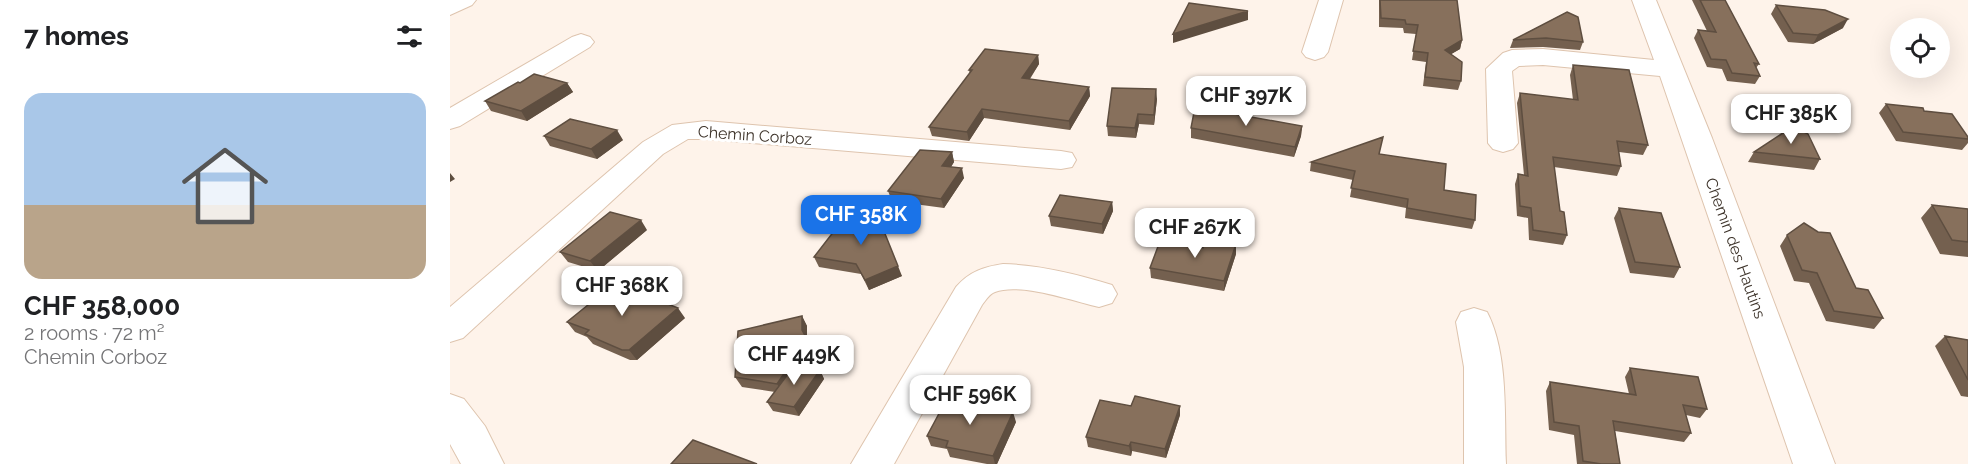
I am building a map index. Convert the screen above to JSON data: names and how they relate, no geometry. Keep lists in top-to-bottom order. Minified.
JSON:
{"streets":{"street":["Chemin Corboz","Chemin des Hautins"]},"page":{"heading":"7 homes","list":[{"name":"CHF 358,000","note":"2 rooms · 72 m² · Chemin Corboz"}],"price":["CHF 397K","CHF 385K","CHF 358K","CHF 267K","CHF 368K","CHF 449K","CHF 596K"]}}
